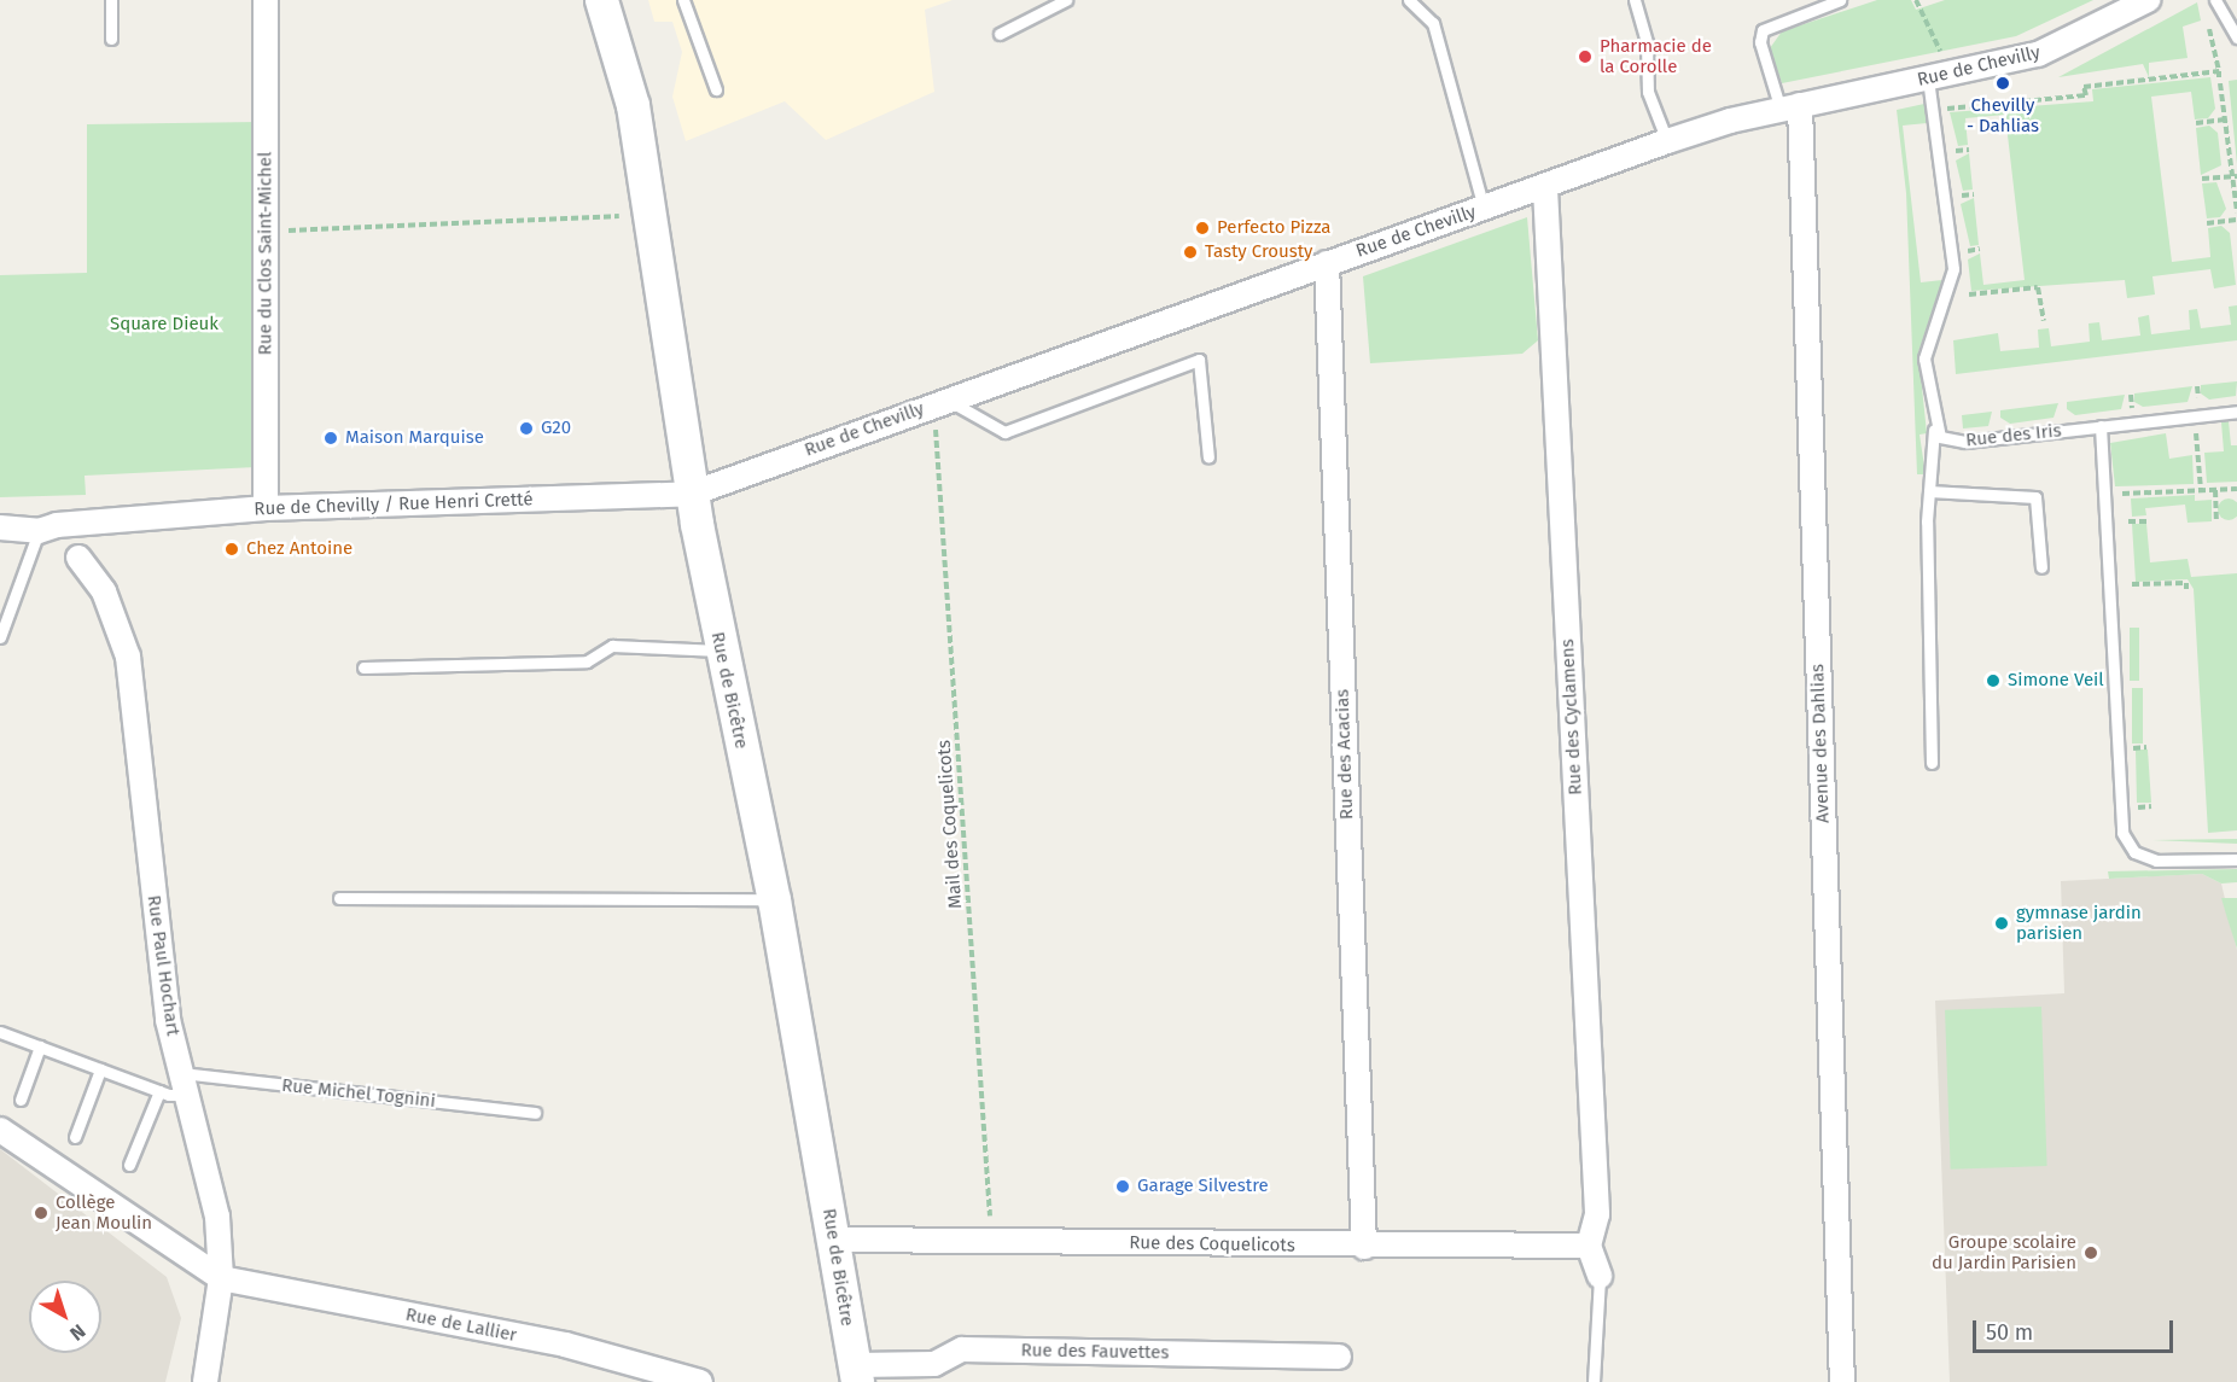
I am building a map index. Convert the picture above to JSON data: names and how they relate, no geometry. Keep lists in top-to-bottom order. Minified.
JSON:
{"streets":{"street":["Rue de Chevilly","Rue du Clos Saint-Michel","Rue de Chevilly / Rue Henri Cretté","Rue de Bicêtre","Rue des Cyclamens","Avenue des Dahlias","Rue des Acacias","Rue Paul Hochart","Rue des Coquelicots","Rue de Lallier","Rue des Fauvettes"],"lane":["Rue des Iris","Rue Michel Tognini"],"path":["Mail des Coquelicots"]},"crossings":[["Rue de Chevilly","Rue de Chevilly / Rue Henri Cretté"],["Rue de Chevilly","Rue de Bicêtre"],["Rue de Chevilly","Rue des Cyclamens"],["Rue de Chevilly","Avenue des Dahlias"],["Rue de Chevilly","Rue des Acacias"],["Rue de Chevilly","Mail des Coquelicots"],["Rue du Clos Saint-Michel","Rue de Chevilly / Rue Henri Cretté"],["Rue de Chevilly / Rue Henri Cretté","Rue de Bicêtre"],["Rue de Bicêtre","Rue des Coquelicots"],["Rue de Bicêtre","Rue des Fauvettes"],["Rue des Cyclamens","Rue des Coquelicots"],["Rue des Acacias","Rue des Coquelicots"],["Mail des Coquelicots","Rue des Coquelicots"],["Rue Paul Hochart","Rue Michel Tognini"],["Rue Paul Hochart","Rue de Lallier"]],"parks":["Square Dieuk"],"places":["Pharmacie de la Corolle","Chevilly - Dahlias","Perfecto Pizza","Tasty Crousty","G20","Maison Marquise","Chez Antoine","Simone Veil","gymnase jardin parisien","Garage Silvestre","Collège Jean Moulin","Groupe scolaire du Jardin Parisien"],"scale_bar":"50 m","north":"bottom right"}
